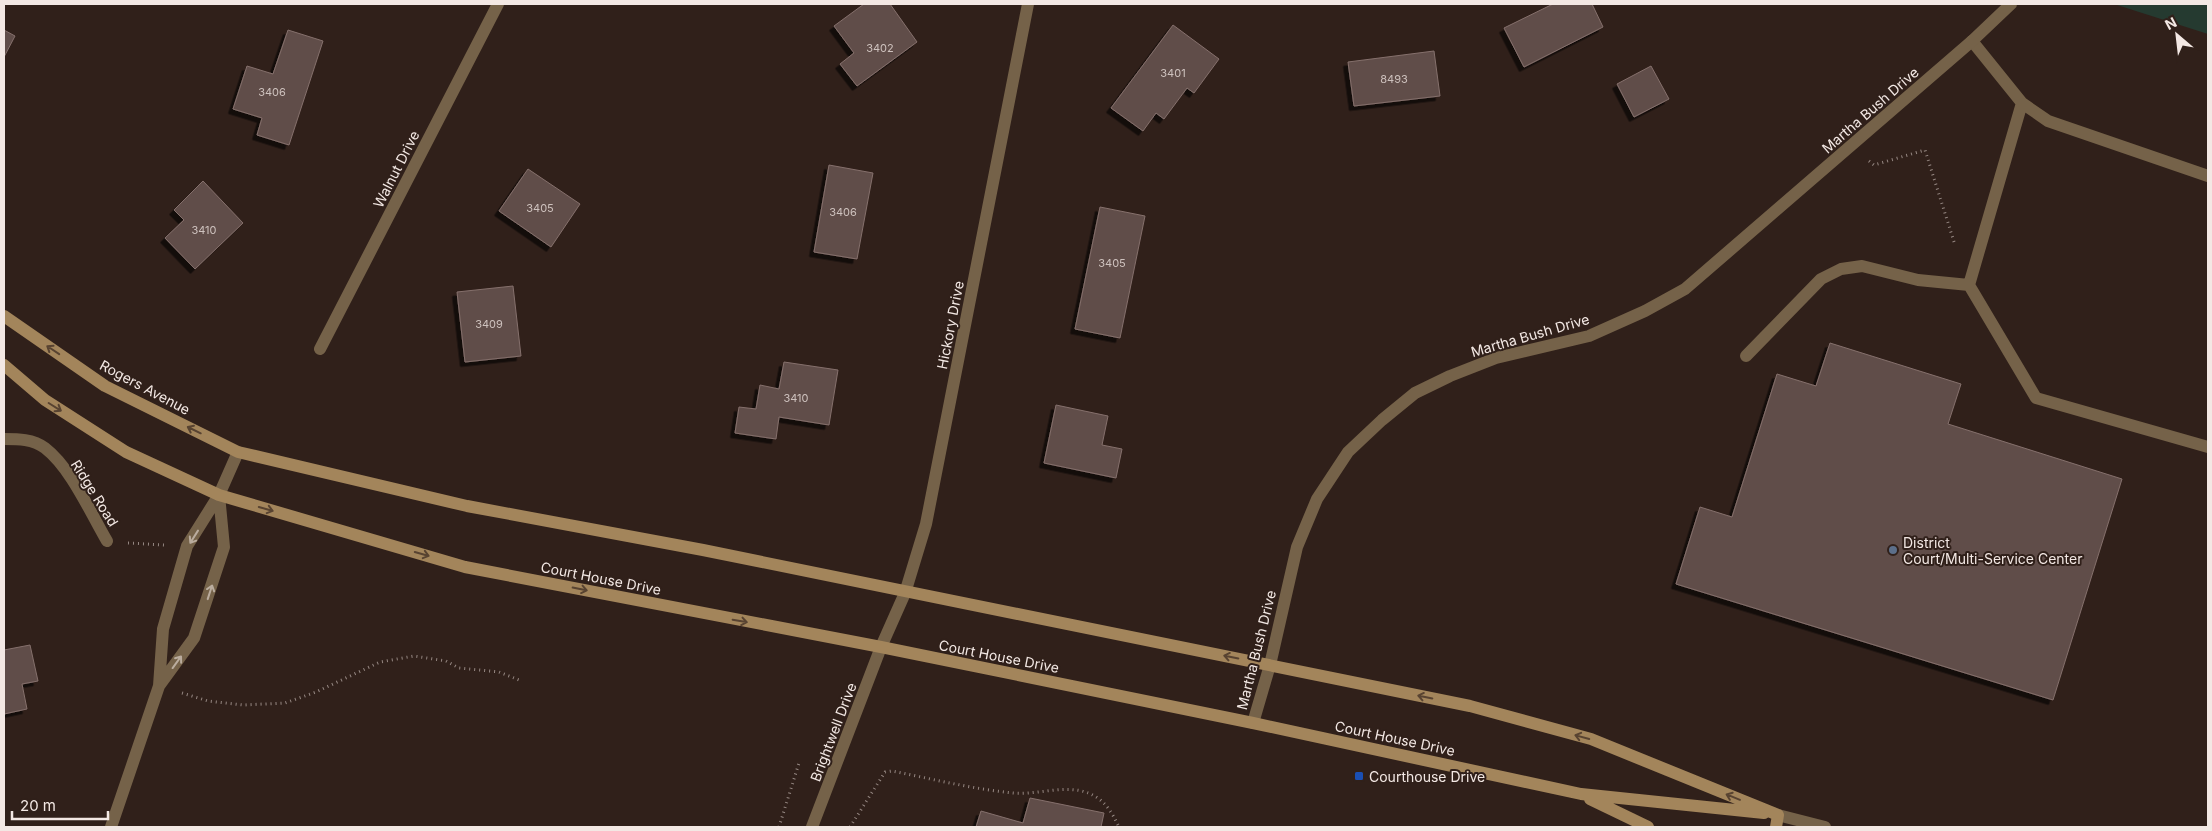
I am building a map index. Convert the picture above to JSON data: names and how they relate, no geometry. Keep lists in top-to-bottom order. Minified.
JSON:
{"streets":{"main road":["Rogers Avenue","Court House Drive"],"street":["Martha Bush Drive","Walnut Drive","Hickory Drive","Ridge Road","Brightwell Drive"]},"crossings":[["Martha Bush Drive","Court House Drive"],["Hickory Drive","Court House Drive"],["Hickory Drive","Brightwell Drive"],["Rogers Avenue","Court House Drive"],["Court House Drive","Brightwell Drive"]],"places":{"other":["District Court/Multi-Service Center"],"transit":["Courthouse Drive"]},"house_numbers":["3402","3401","8493","3406","3405","3406","3410","3405","3409","3410"],"scale_bar":"20 m","north":"top left"}
